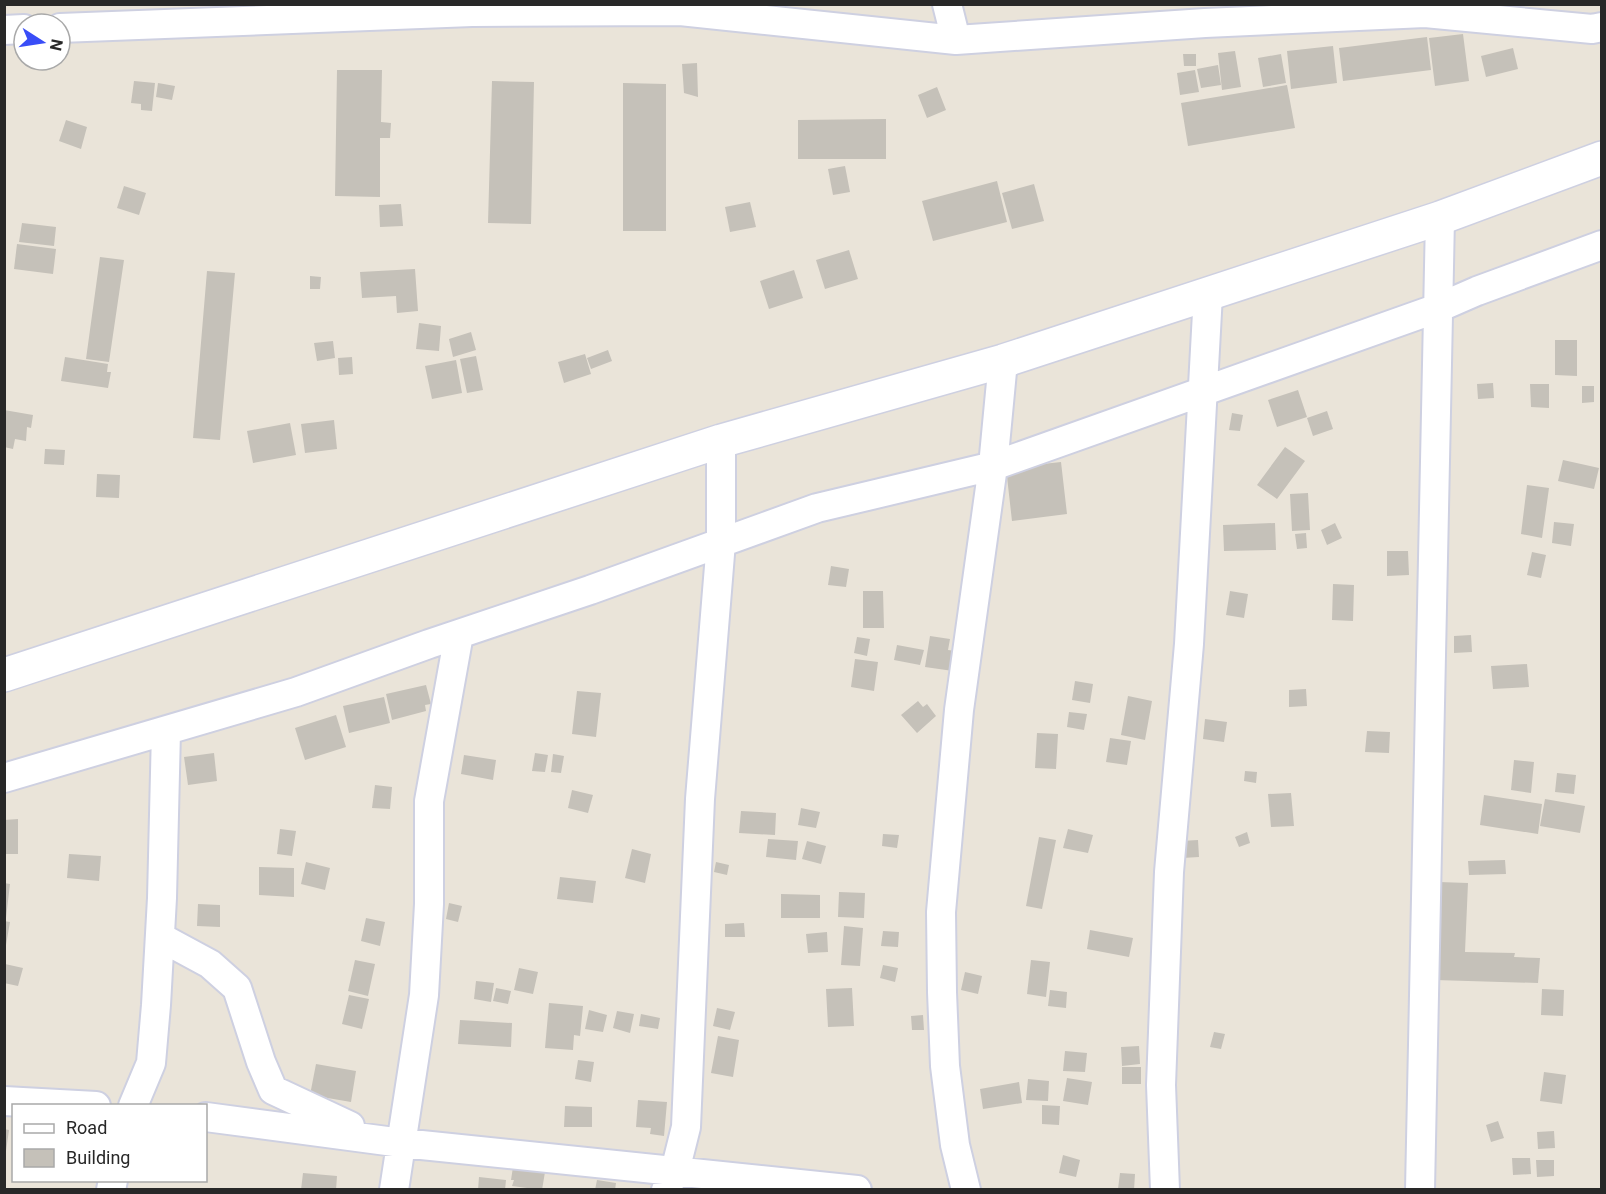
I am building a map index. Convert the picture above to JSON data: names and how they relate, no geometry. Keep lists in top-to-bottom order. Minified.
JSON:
{"legend":["Road","Building"],"north":"right"}
